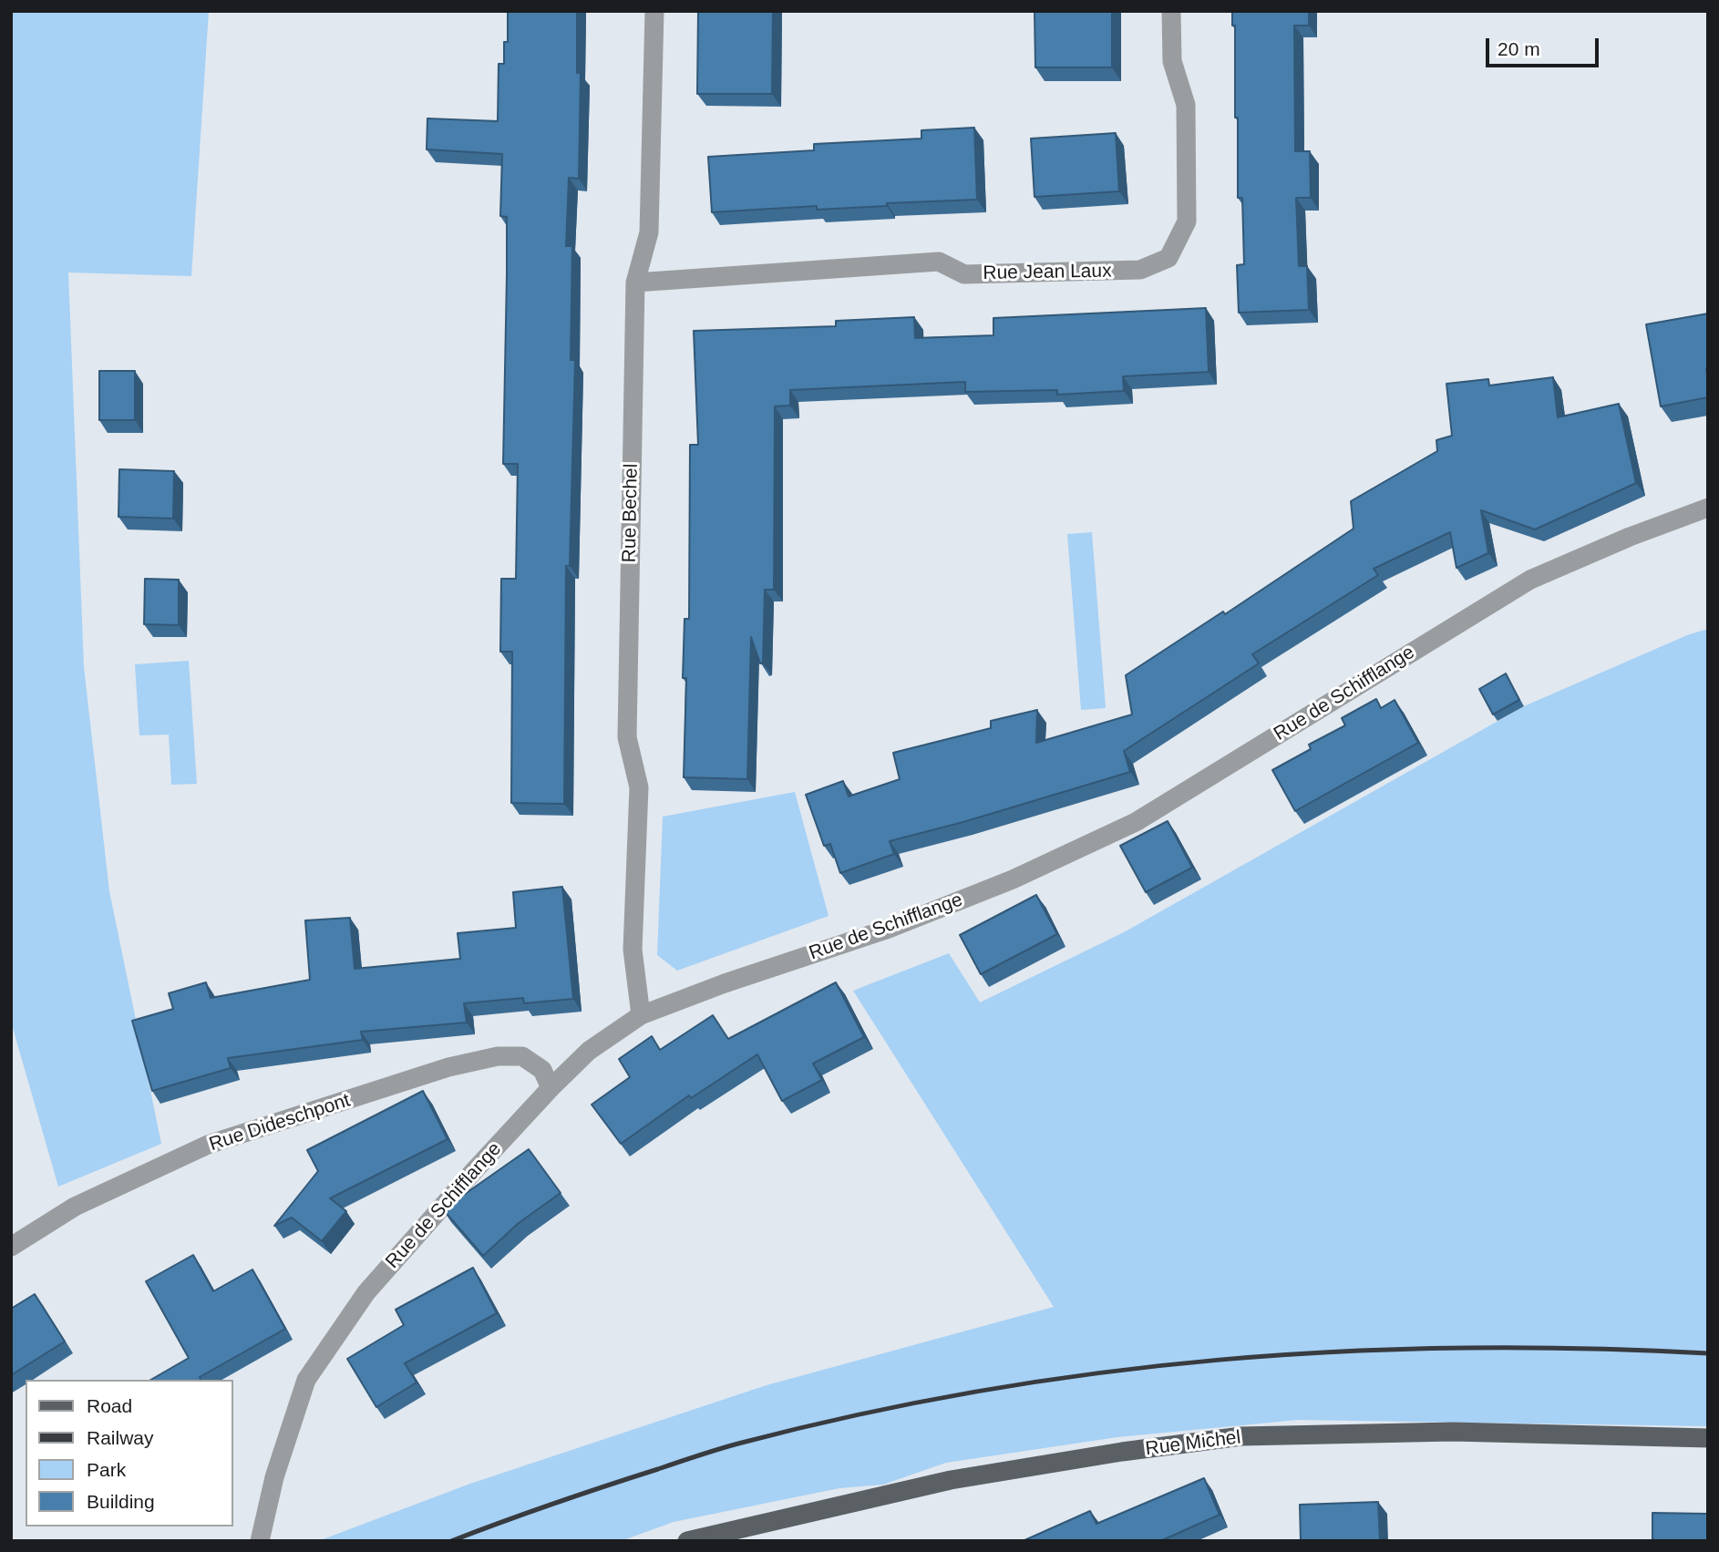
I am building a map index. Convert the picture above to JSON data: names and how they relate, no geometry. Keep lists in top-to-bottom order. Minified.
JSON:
{"streets":{"main road":["Rue Michel"],"street":["Rue Jean Laux","Rue Bechel","Rue de Schifflange","Rue Dideschpont"]},"crossings":[["Rue Jean Laux","Rue Bechel"],["Rue Bechel","Rue de Schifflange"],["Rue de Schifflange","Rue Dideschpont"]],"legend":["Road","Railway","Park","Building"],"scale_bar":"20 m"}
